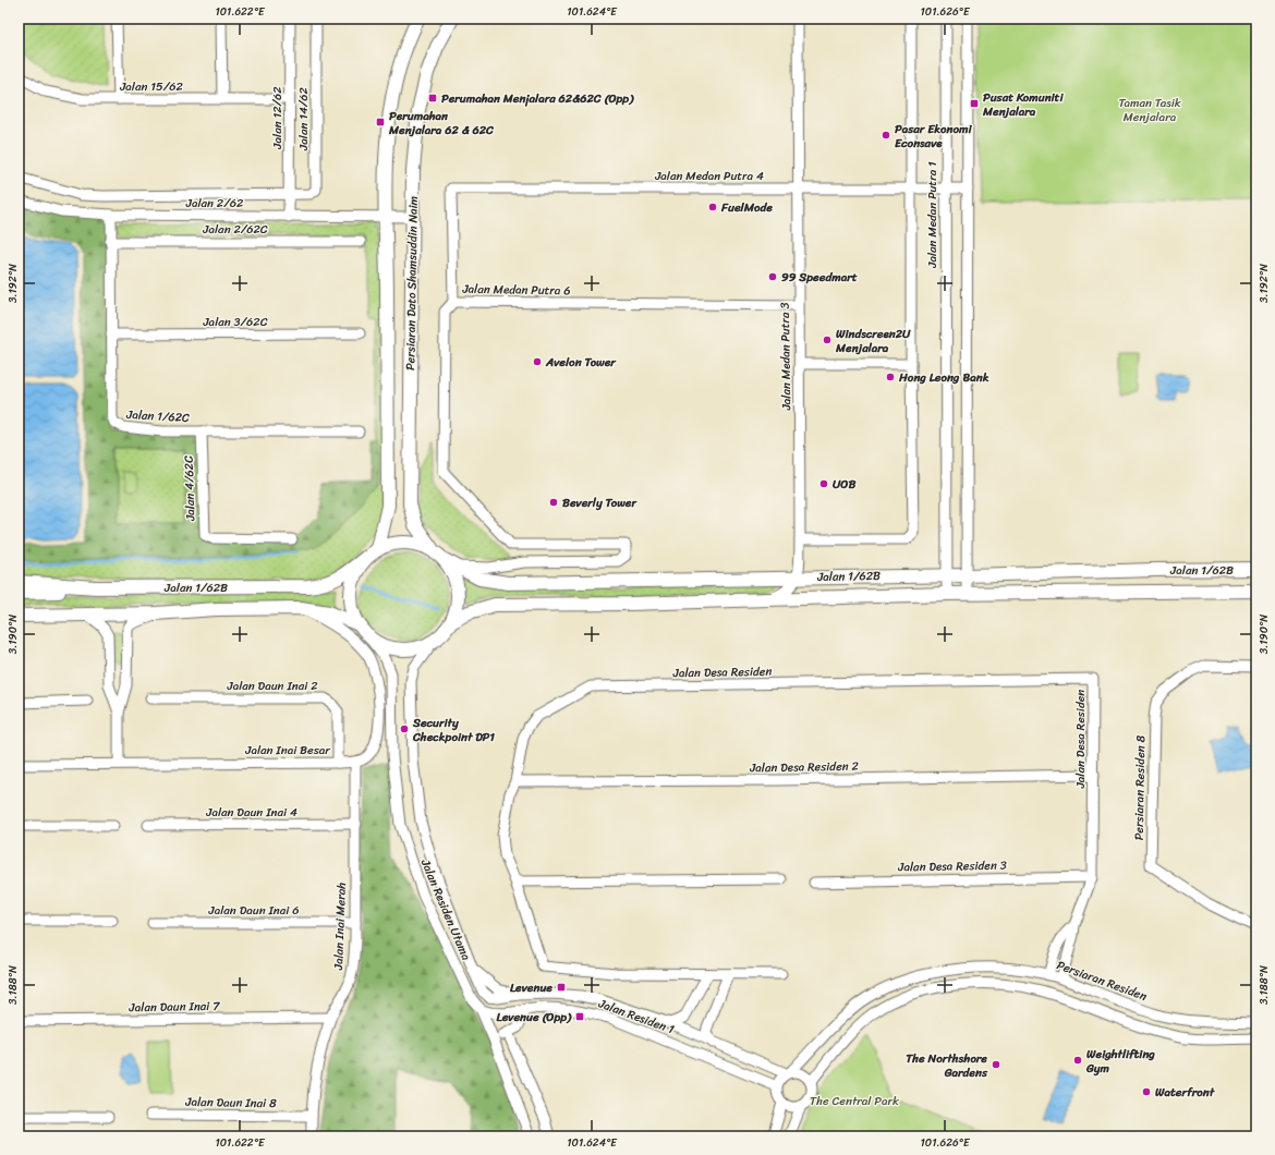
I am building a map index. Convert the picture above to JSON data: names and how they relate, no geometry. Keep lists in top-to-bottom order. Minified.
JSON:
{"streets":{"main road":["Persiaran Dato Shamsuddin Naim","Jalan 1/62B"],"street":["Jalan 15/62","Jalan 12/62","Jalan 14/62","Jalan Medan Putra 4","Jalan 2/62","Jalan Medan Putra 1","Jalan 2/62C","Jalan Medan Putra 6","Jalan 3/62C","Jalan Medan Putra 3","Jalan 1/62C","Jalan 4/62C","Jalan Desa Residen","Jalan Daun Inai 2","Jalan Inai Besar","Jalan Desa Residen 2","Persiaran Residen 8","Jalan Daun Inai 4","Jalan Desa Residen 3","Jalan Daun Inai 6","Jalan Residen Utama","Jalan Inai Merah","Persiaran Residen","Jalan Daun Inai 7","Jalan Residen 1","Jalan Daun Inai 8"]},"crossings":[["Jalan 15/62","Jalan 12/62"],["Jalan 12/62","Jalan 14/62"],["Jalan 12/62","Jalan 2/62"],["Jalan 14/62","Jalan 2/62"],["Jalan Medan Putra 4","Jalan Medan Putra 1"],["Jalan Medan Putra 4","Jalan Medan Putra 6"],["Jalan Medan Putra 4","Jalan Medan Putra 3"],["Jalan 2/62","Persiaran Dato Shamsuddin Naim"],["Jalan 2/62","Jalan 1/62C"],["Jalan Medan Putra 1","Jalan Medan Putra 3"],["Jalan Medan Putra 1","Jalan 1/62B"],["Jalan 2/62C","Jalan 1/62C"],["Persiaran Dato Shamsuddin Naim","Jalan 1/62B"],["Persiaran Dato Shamsuddin Naim","Jalan Residen Utama"],["Jalan Medan Putra 6","Jalan Medan Putra 3"],["Jalan 3/62C","Jalan 1/62C"],["Jalan Medan Putra 3","Jalan 1/62B"],["Jalan 1/62C","Jalan 4/62C"],["Jalan 1/62B","Jalan Residen Utama"],["Jalan Desa Residen","Jalan Desa Residen 2"],["Jalan Desa Residen","Jalan Desa Residen 3"],["Jalan Desa Residen","Persiaran Residen"],["Jalan Daun Inai 2","Jalan Inai Besar"],["Jalan Inai Besar","Jalan Inai Merah"],["Jalan Daun Inai 4","Jalan Inai Merah"],["Jalan Daun Inai 6","Jalan Inai Merah"],["Jalan Residen Utama","Jalan Residen 1"],["Jalan Inai Merah","Jalan Daun Inai 7"],["Jalan Inai Merah","Jalan Daun Inai 8"],["Persiaran Residen","Jalan Residen 1"]],"parks":["Taman Tasik Menjalara","The Central Park"],"places":{"transit":["Perumahan Menjalara 62&62C (Opp)","Pusat Komuniti Menjalara","Perumahan Menjalara 62 & 62C","Levenue","Levenue (Opp)"],"other":["Pasar Ekonomi Econsave","FuelMode","99 Speedmart","Windscreen2U Menjalara","Avelon Tower","Hong Leong Bank","UOB","Beverly Tower","Security Checkpoint DP1","Weightlifting Gym","The Northshore Gardens","Waterfront"]},"coordinates":["101.622°E","101.624°E","101.626°E","3.192°N","3.190°N","3.188°N"]}
